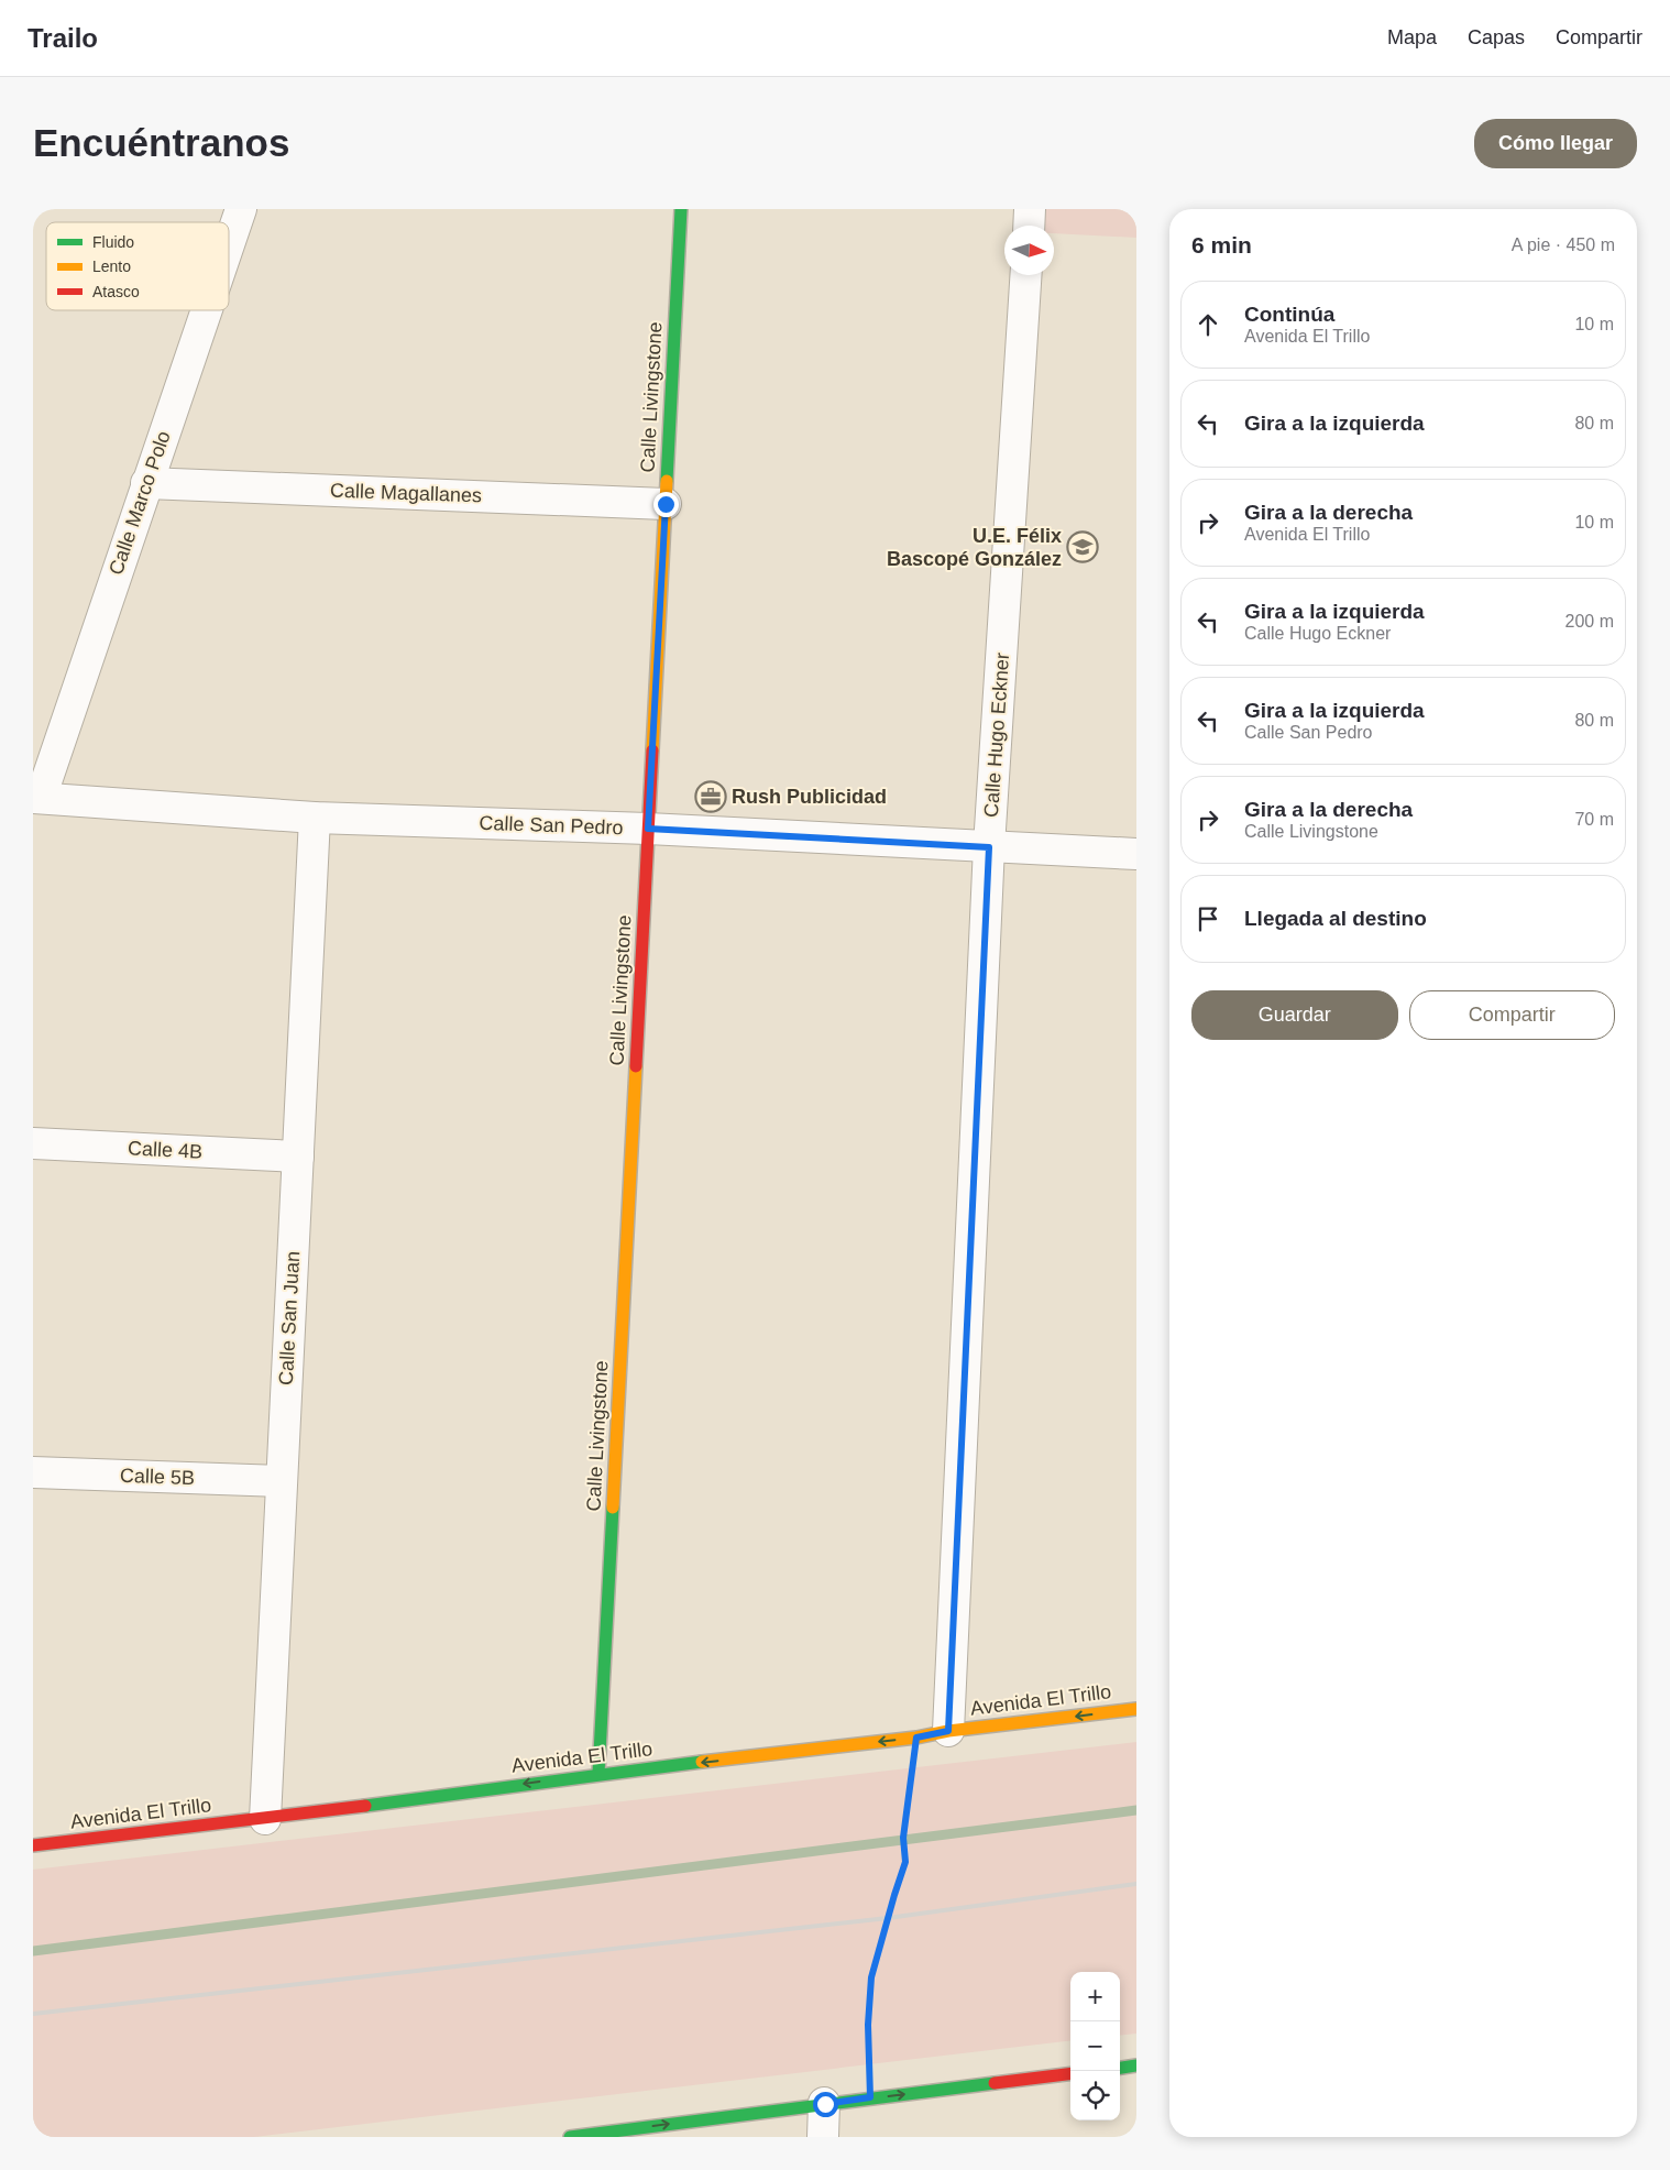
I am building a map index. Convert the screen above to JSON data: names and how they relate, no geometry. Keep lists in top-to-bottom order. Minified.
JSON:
{"streets":{"main road":["Calle Livingstone","Avenida El Trillo"],"street":["Calle Magallanes","Calle Marco Polo","Calle Hugo Eckner","Calle San Pedro","Calle 4B","Calle San Juan","Calle 5B"]},"crossings":[["Calle Livingstone","Calle Magallanes"],["Calle Livingstone","Calle San Pedro"],["Calle Livingstone","Avenida El Trillo"],["Calle Magallanes","Calle Marco Polo"],["Calle Marco Polo","Calle San Pedro"],["Calle Hugo Eckner","Calle San Pedro"],["Calle Hugo Eckner","Avenida El Trillo"],["Calle San Pedro","Calle San Juan"],["Calle 4B","Calle San Juan"],["Calle San Juan","Calle 5B"],["Calle San Juan","Avenida El Trillo"]],"one_way":["Avenida El Trillo"],"places":{"school or university":["U.E. Félix Bascopé González"],"office":["Rush Publicidad"]},"legend":["Fluido","Lento","Atasco"],"north":"right","page":{"header":"Trailo","nav":["Mapa","Capas","Compartir"],"buttons":["Cómo llegar",["Guardar","Compartir"]],"title":"Encuéntranos","heading":["6 min","A pie · 450 m"],"list":[["Continúa","Avenida El Trillo","10 m"],["Gira a la izquierda","80 m"],["Gira a la derecha","Avenida El Trillo","10 m"],["Gira a la izquierda","Calle Hugo Eckner","200 m"],["Gira a la izquierda","Calle San Pedro","80 m"],["Gira a la derecha","Calle Livingstone","70 m"],"Llegada al destino"],"map_buttons":["+","−"]}}
